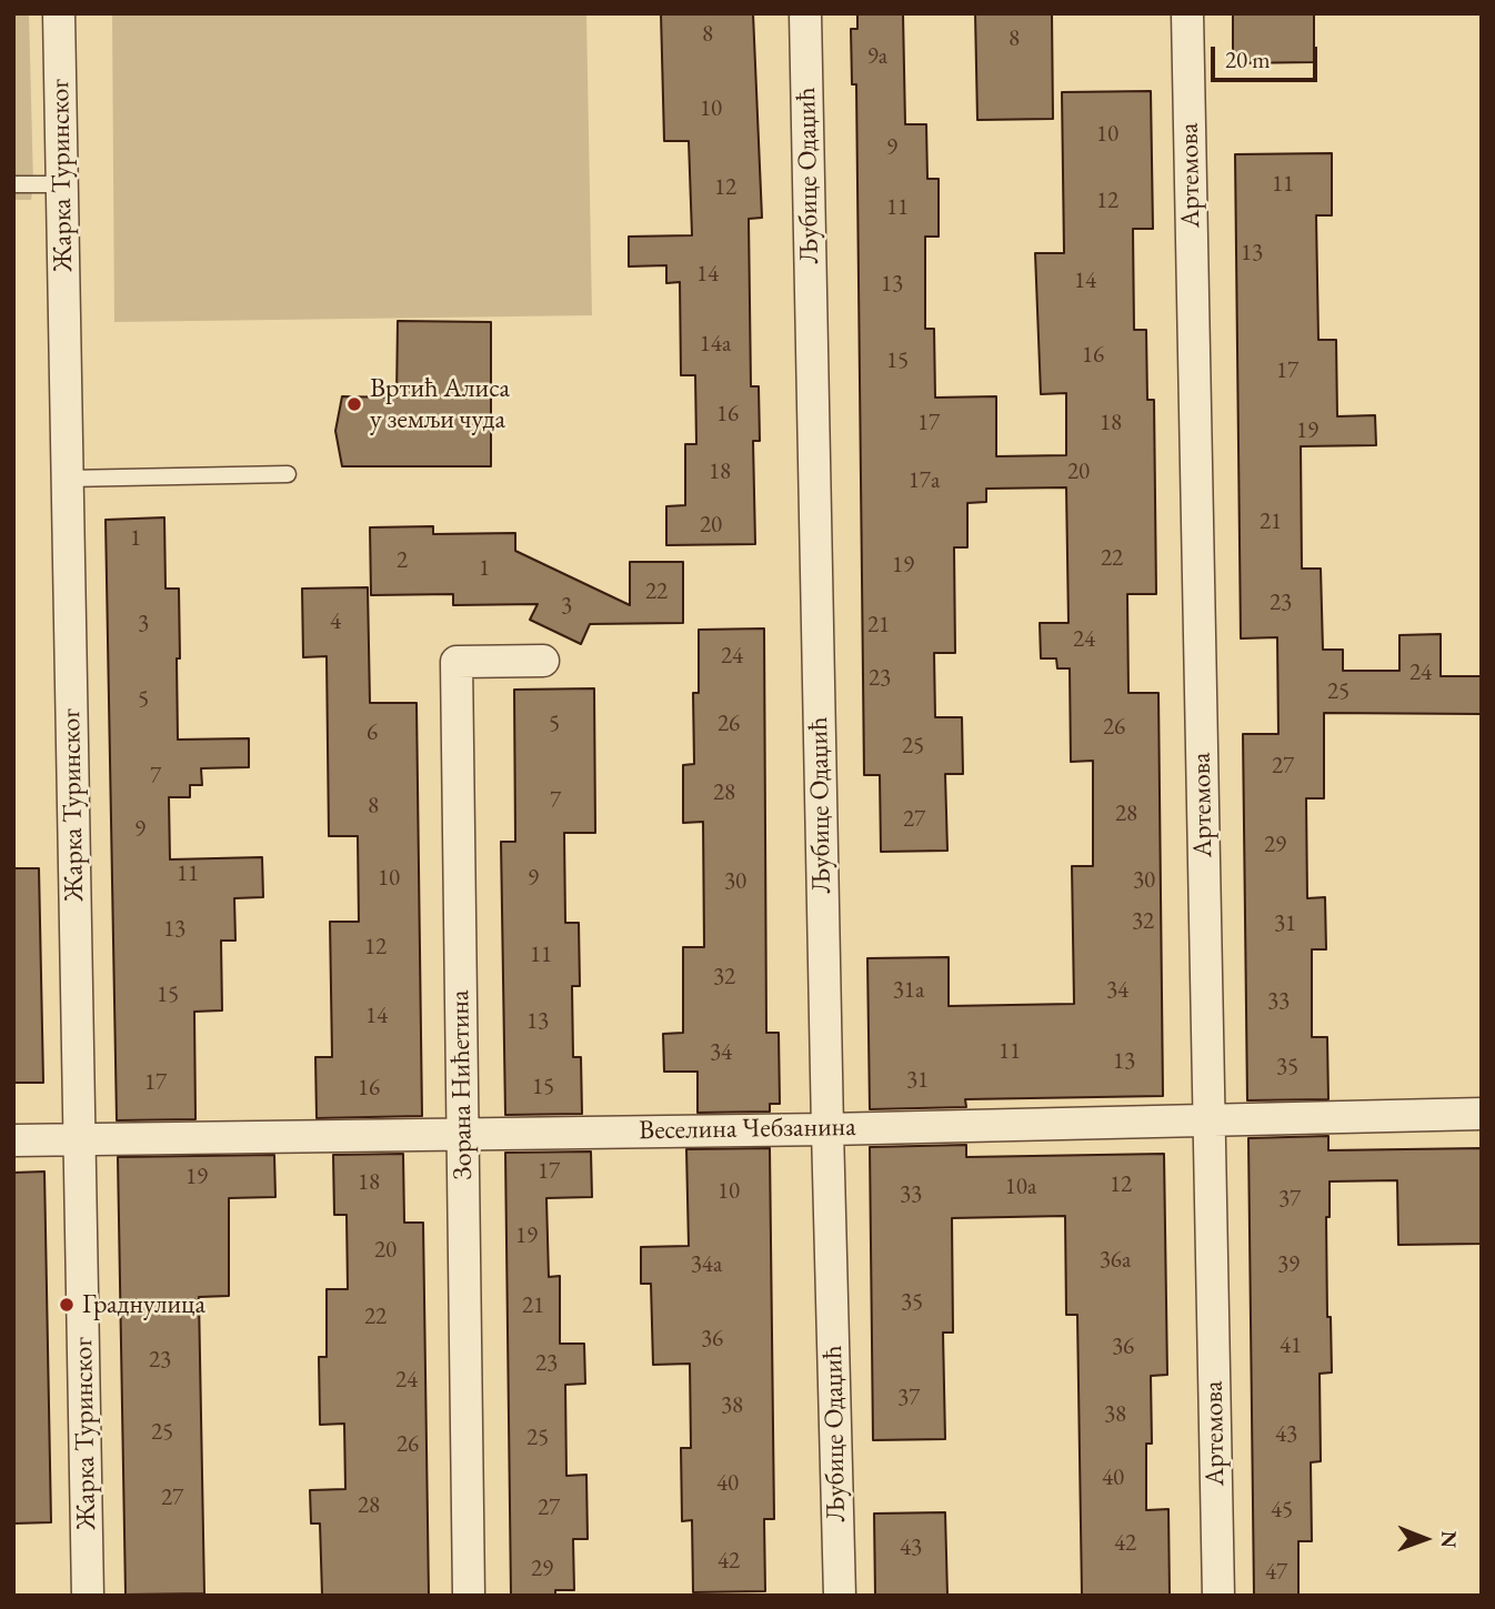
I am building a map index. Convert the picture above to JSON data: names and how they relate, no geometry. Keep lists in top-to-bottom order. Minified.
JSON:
{"streets":{"street":["Жарка Туринског","Љубице Одаџић","Артемова","Зорана Нићетина","Веселина Чебзанина"]},"crossings":[["Жарка Туринског","Веселина Чебзанина"],["Љубице Одаџић","Веселина Чебзанина"],["Артемова","Веселина Чебзанина"],["Зорана Нићетина","Веселина Чебзанина"]],"places":["Вртић Алиса у земљи чуда","Граднулица"],"house_numbers":["8","8","9a","10","10","9","11","12","12","11","13","14","14","13","14a","16","15","17","16","17","18","19","18","20","17a","21","20","1","22","2","19","1","22","23","3","4","3","21","24","24","24","23","25","5","5","26","26","6","25","27","7","28","7","8","28","27","9","29","11","10","9","30","30","32","31","13","12","11","32","31a","34","15","33","14","13","11","34","13","35","31","17","15","16","17","19","18","12","10a","10","33","37","19","20","36a","34a","39","35","21","22","36","41","36","23","23","24","37","38","38","25","43","25","26","40","40","27","28","27","45","42","43","42","29","47"],"scale_bar":"20 m","north":"right"}
